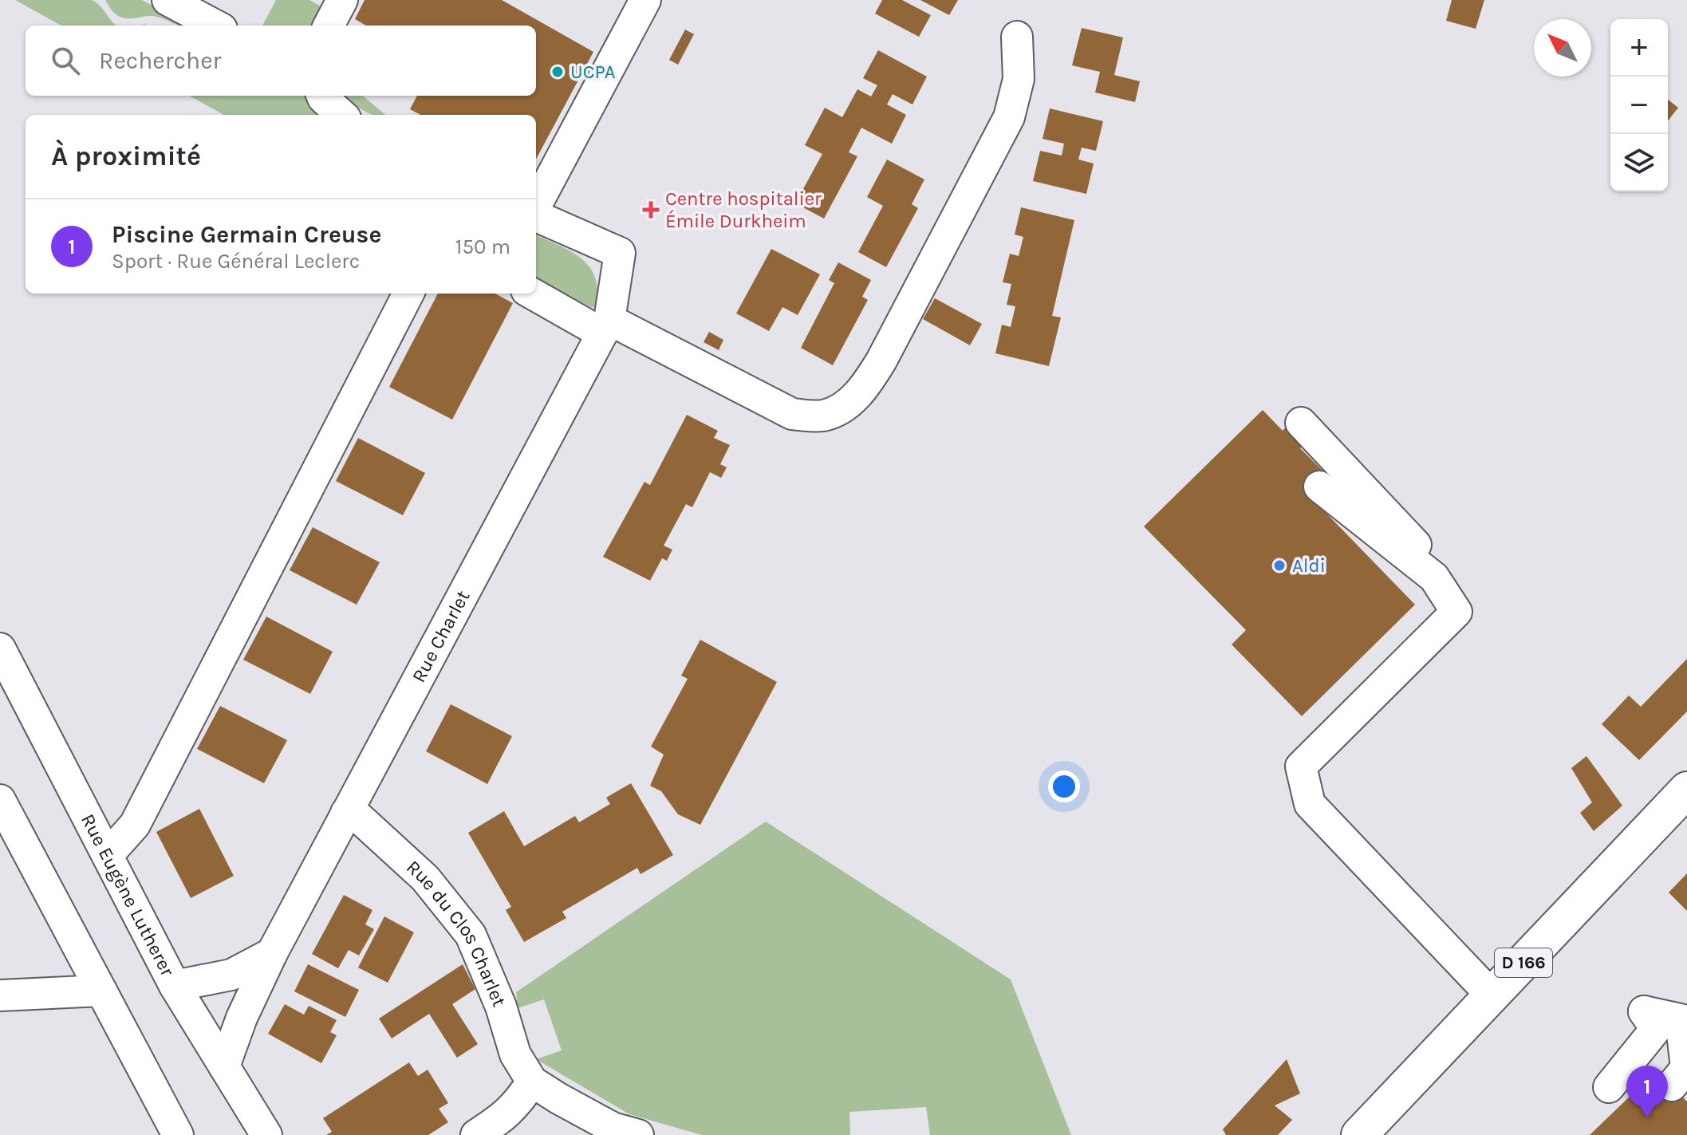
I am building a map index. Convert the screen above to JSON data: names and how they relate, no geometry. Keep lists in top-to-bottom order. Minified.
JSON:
{"streets":{"main road":["D 166"],"street":["Rue Charlet","Rue Eugène Lutherer","Rue du Clos Charlet"]},"crossings":[["Rue Charlet","Rue Eugène Lutherer"],["Rue Charlet","Rue du Clos Charlet"]],"places":{"other":["UCPA","Aldi"],"health":["Centre hospitalier Émile Durkheim"]},"north":"top left","page":{"map_buttons":["+","−"],"search":"Rechercher","heading":"À proximité","list":[{"mark":"1","name":"Piscine Germain Creuse","note":"Sport · Rue Général Leclerc","value":"150 m"}],"pins":"1"}}
